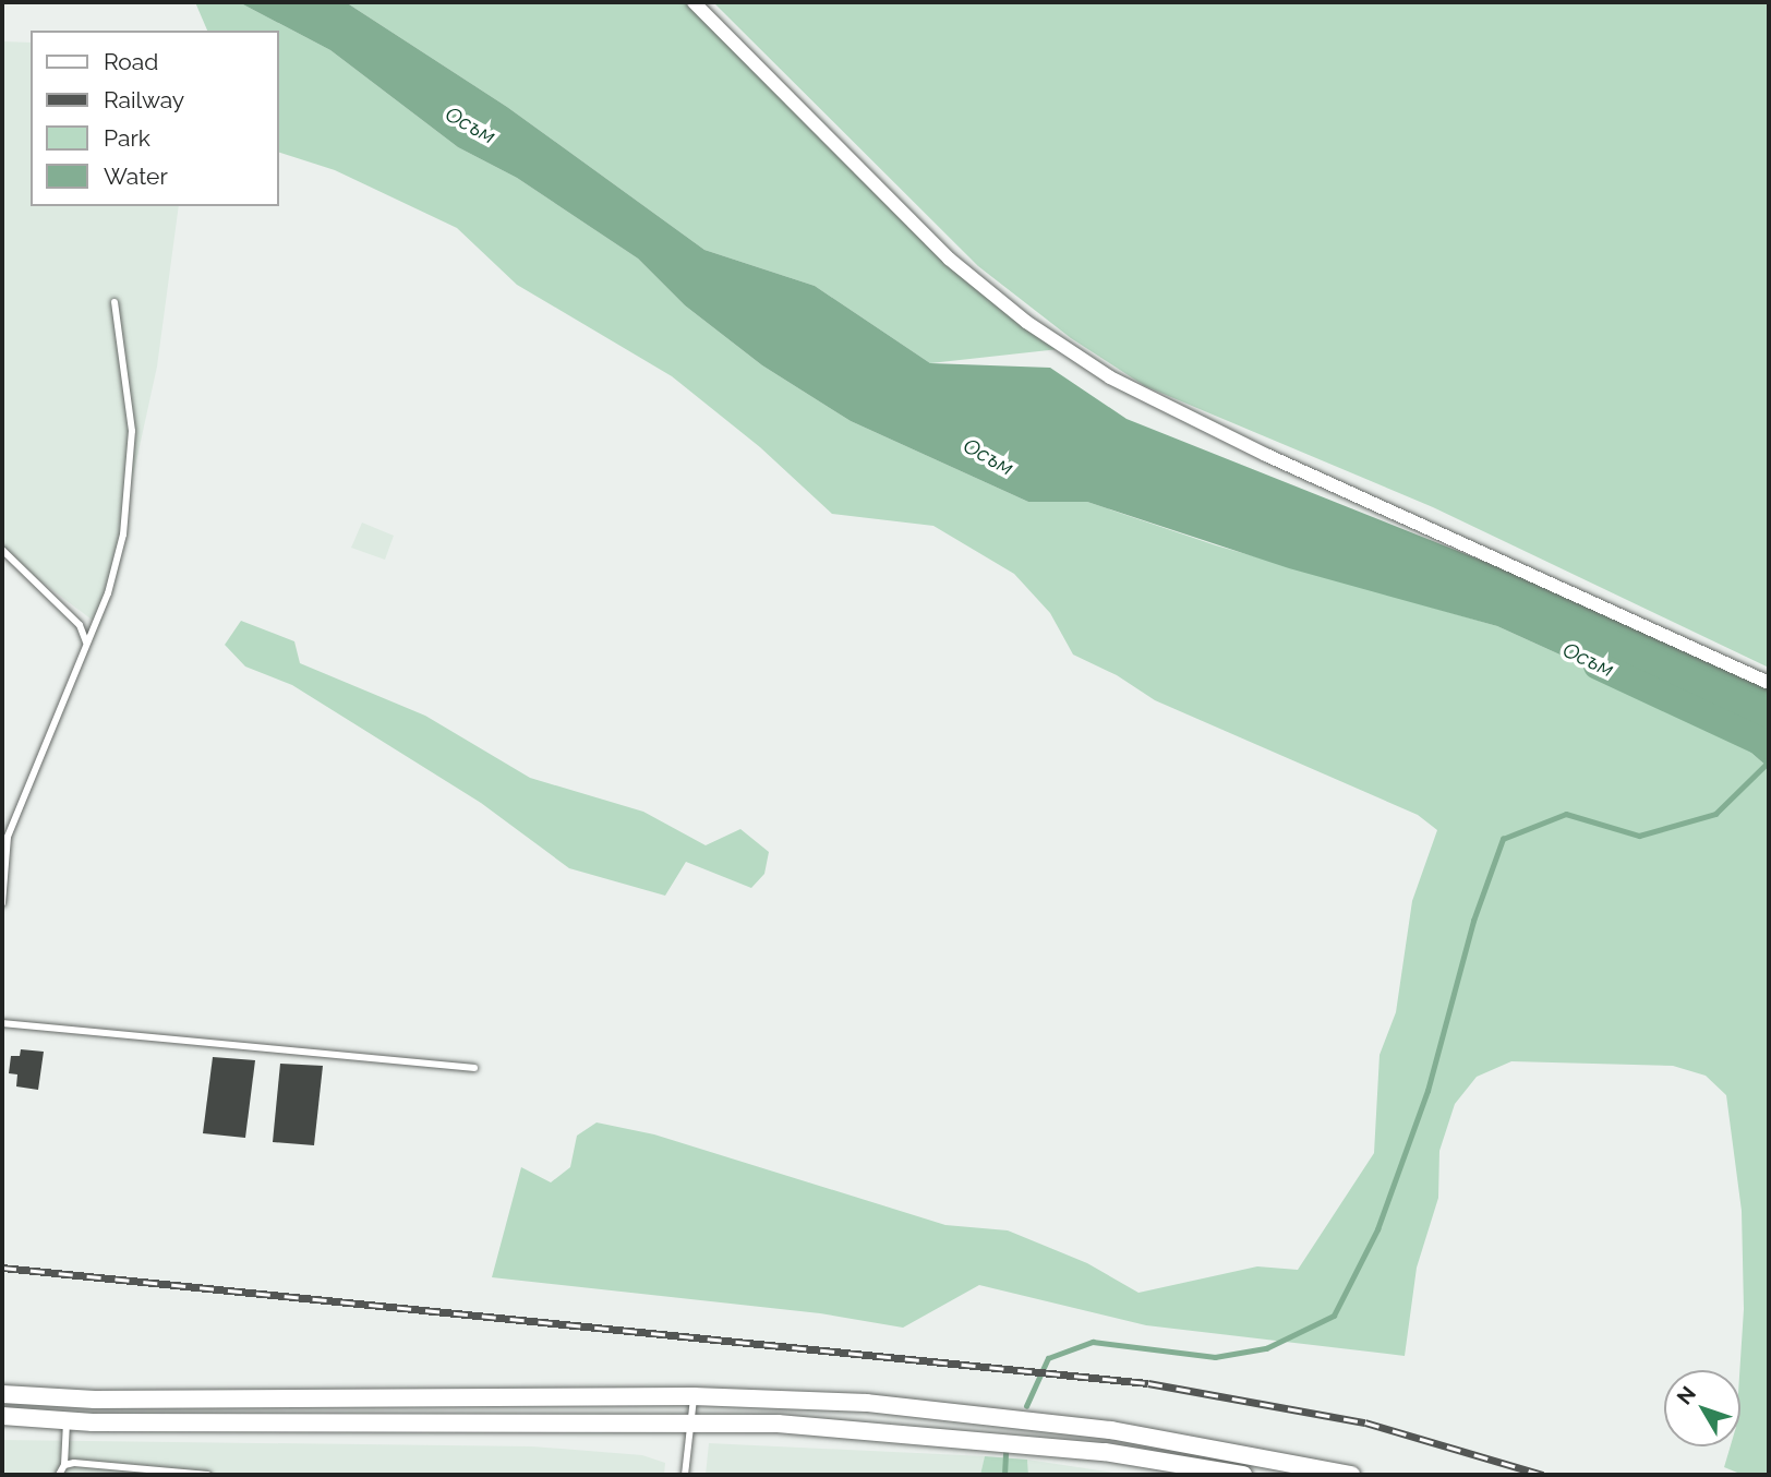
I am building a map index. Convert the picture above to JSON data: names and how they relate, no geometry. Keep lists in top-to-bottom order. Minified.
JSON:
{"water":["Осъм"],"legend":["Road","Railway","Park","Water"],"north":"top left"}
